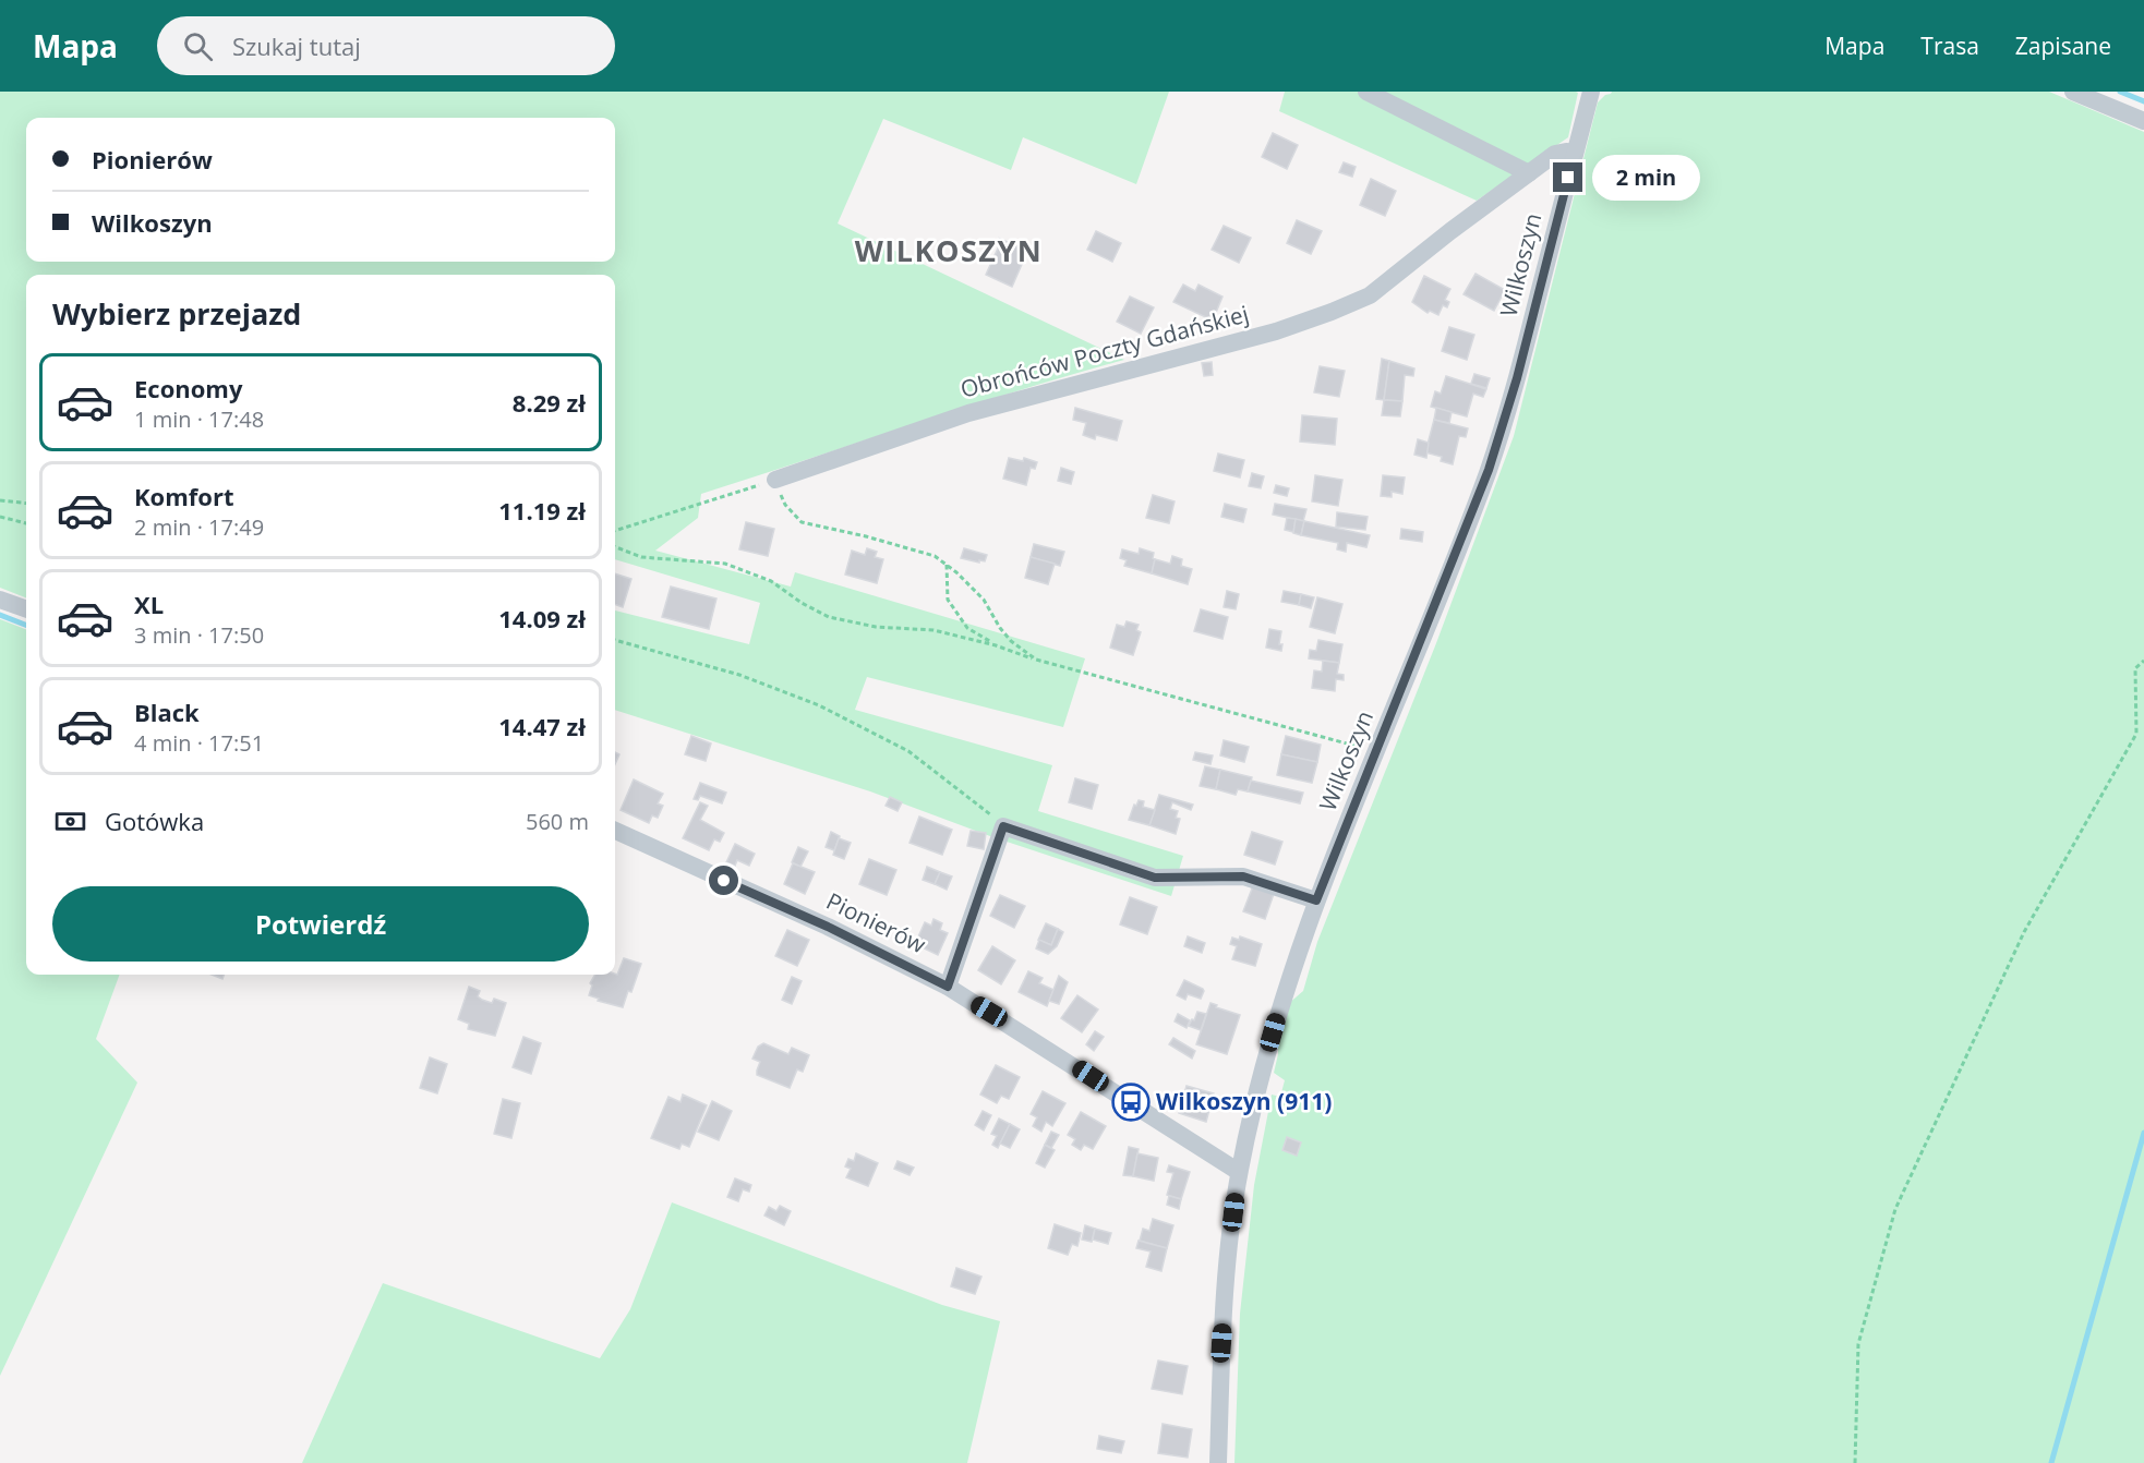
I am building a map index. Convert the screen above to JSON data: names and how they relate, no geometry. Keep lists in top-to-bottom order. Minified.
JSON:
{"streets":{"street":["Wilkoszyn","Obrońców Poczty Gdańskiej","Pionierów"]},"crossings":[["Wilkoszyn","Obrońców Poczty Gdańskiej"],["Wilkoszyn","Pionierów"]],"districts":["WILKOSZYN"],"places":{"bus stop":["Wilkoszyn (911)"]},"page":{"header":"Mapa","search":"Szukaj tutaj","nav":["Mapa","Trasa","Zapisane"],"banner":["Pionierów","Wilkoszyn"],"bubble":"2 min","heading":"Wybierz przejazd","list":[{"name":"Economy","note":"1 min · 17:48","value":"8.29 zł"},{"name":"Komfort","note":"2 min · 17:49","value":"11.19 zł"},{"name":"XL","note":"3 min · 17:50","value":"14.09 zł"},{"name":"Black","note":"4 min · 17:51","value":"14.47 zł"}],"pay":["Gotówka","560 m"],"buttons":"Potwierdź"}}
